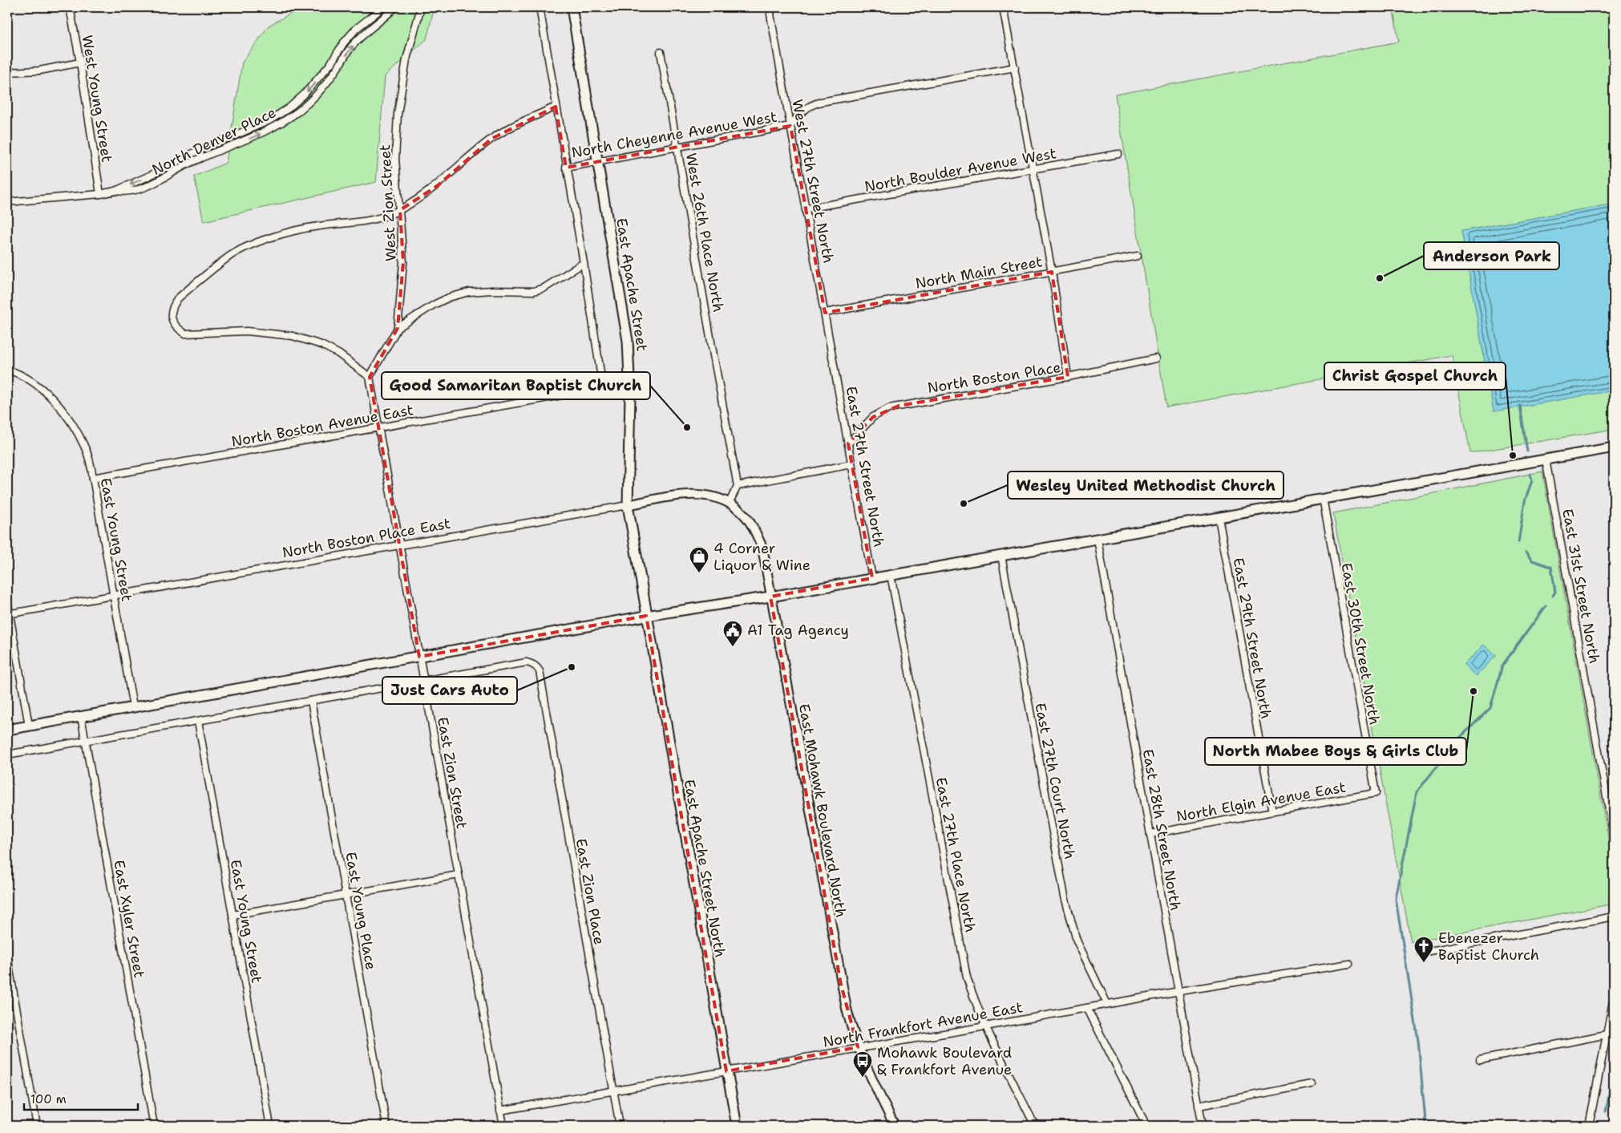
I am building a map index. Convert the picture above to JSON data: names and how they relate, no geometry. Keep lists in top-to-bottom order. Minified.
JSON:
{"streets":{"main road":["East Apache Street","East Apache Street North"],"street":["West Young Street","North Cheyenne Avenue West","North Denver Place","North Boulder Avenue West","West 27th Street North","West Zion Street","West 26th Place North","North Main Street","North Boston Place","North Boston Avenue East","East 27th Street North","North Boston Place East","East Young Street","East 31st Street North","East 29th Street North","East 30th Street North","East Zion Street","East 27th Court North","North Elgin Avenue East","East Mohawk Boulevard North","East 28th Street North","East 27th Place North","East Zion Place","East Young Place","East Xyler Street","North Frankfort Avenue East"]},"crossings":[["West Young Street","North Denver Place"],["North Cheyenne Avenue West","West 27th Street North"],["North Cheyenne Avenue West","West 26th Place North"],["North Cheyenne Avenue West","East Apache Street"],["North Boulder Avenue West","West 27th Street North"],["West 27th Street North","North Main Street"],["West 27th Street North","East 27th Street North"],["East Apache Street","North Boston Place East"],["East Apache Street","East Apache Street North"],["North Boston Place","East 27th Street North"],["North Boston Avenue East","East Young Street"],["North Boston Avenue East","East Zion Street"],["North Boston Place East","East Young Street"],["North Boston Place East","East Zion Street"],["North Boston Place East","East Mohawk Boulevard North"],["East 29th Street North","North Elgin Avenue East"],["East 30th Street North","North Elgin Avenue East"],["East Zion Street","East Zion Place"],["East Zion Street","North Frankfort Avenue East"],["East 27th Court North","North Frankfort Avenue East"],["North Elgin Avenue East","East 28th Street North"],["East Mohawk Boulevard North","North Frankfort Avenue East"],["East 28th Street North","North Frankfort Avenue East"],["East 27th Place North","North Frankfort Avenue East"],["East Apache Street North","North Frankfort Avenue East"],["East Zion Place","North Frankfort Avenue East"]],"places":{"other":["Anderson Park","Good Samaritan Baptist Church","Christ Gospel Church","Wesley United Methodist Church","Just Cars Auto","North Mabee Boys & Girls Club"],"shop":["4 Corner Liquor & Wine"],"public building":["A1 Tag Agency"],"church":["Ebenezer Baptist Church"],"bus stop":["Mohawk Boulevard & Frankfort Avenue"]},"scale_bar":"100 m"}
